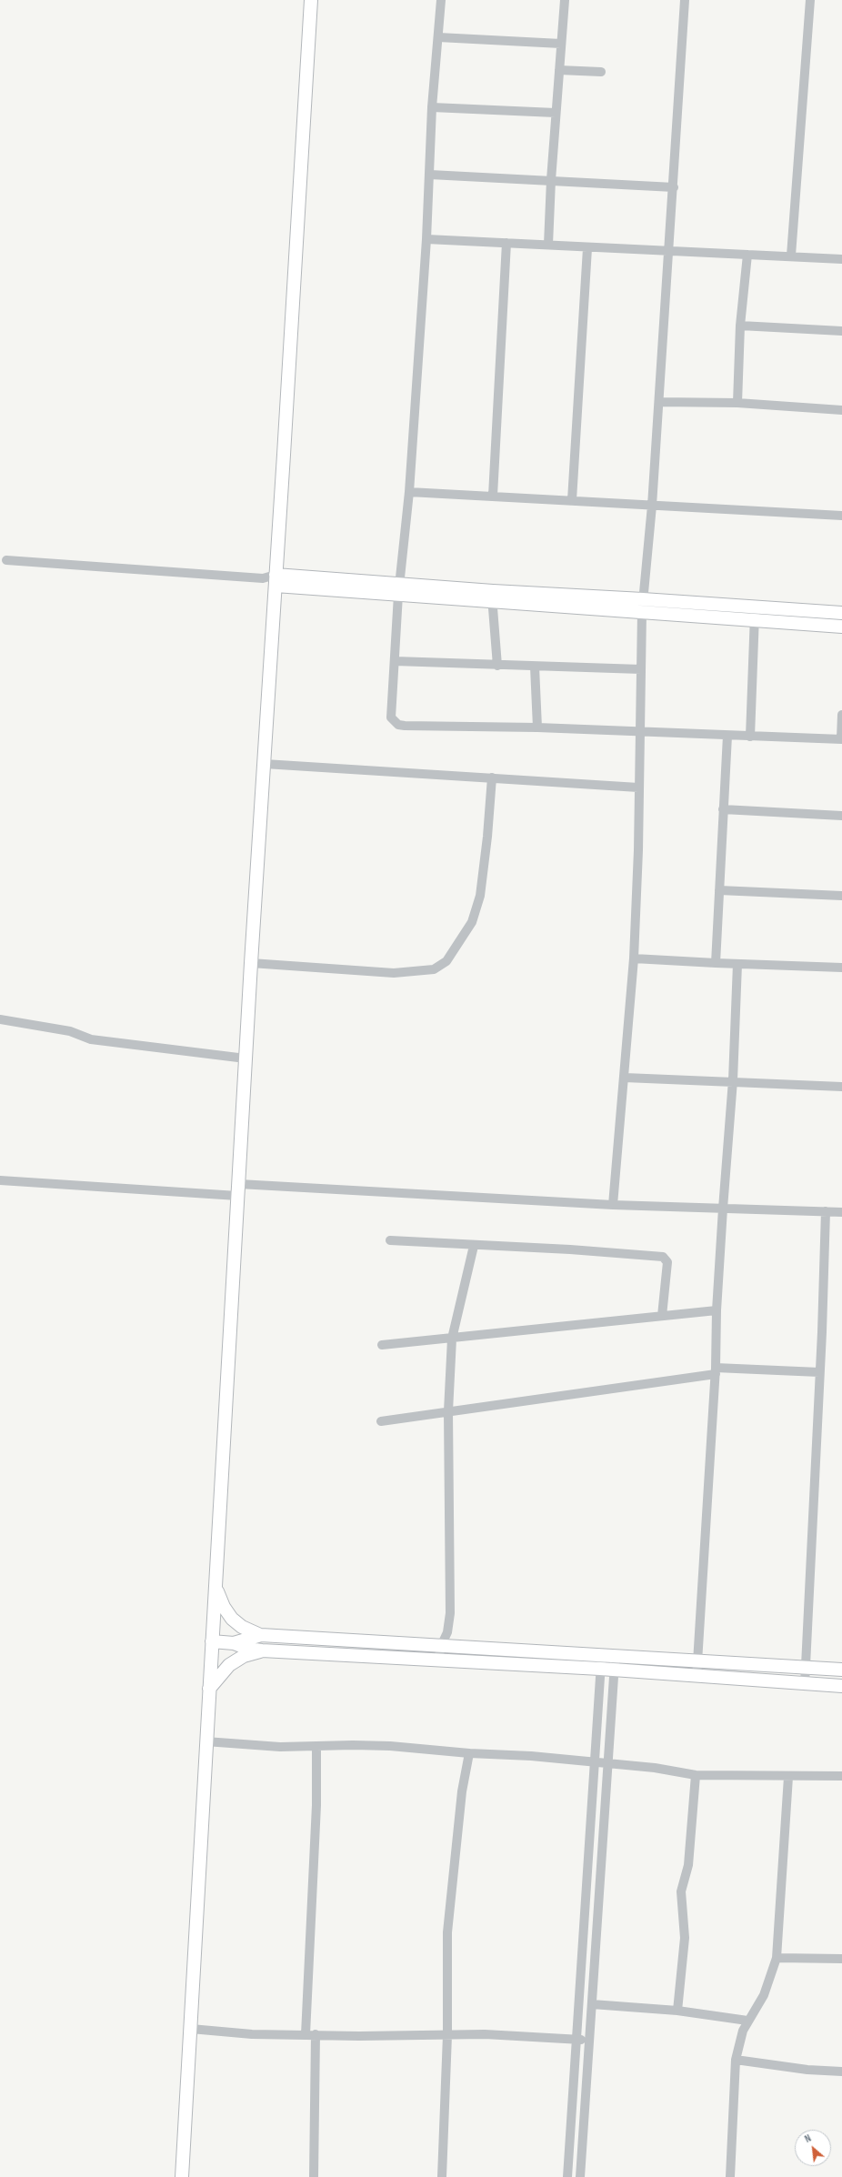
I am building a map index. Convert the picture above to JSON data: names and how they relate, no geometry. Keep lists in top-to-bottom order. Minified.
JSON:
{"north":"top left"}
